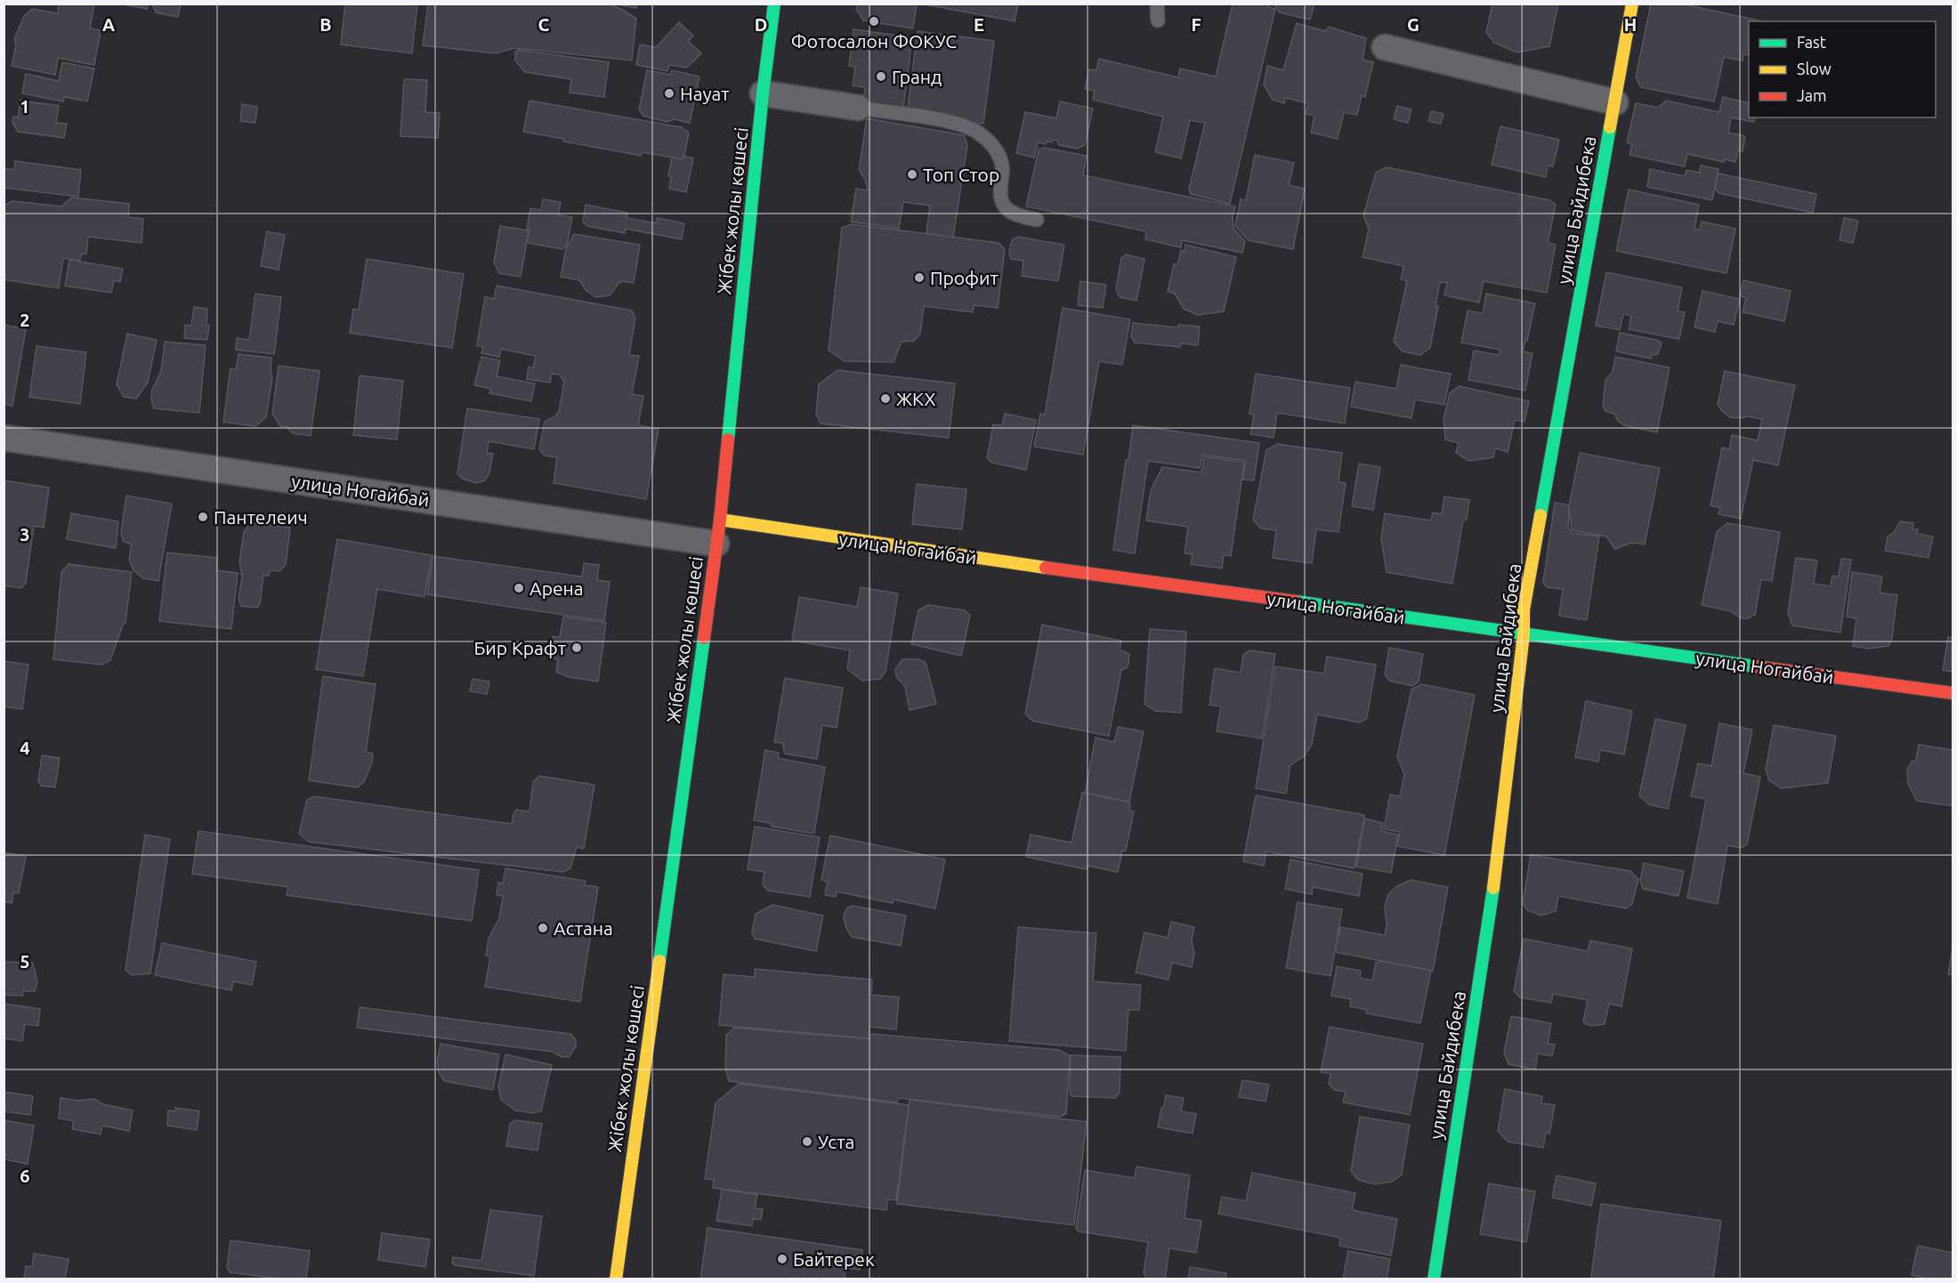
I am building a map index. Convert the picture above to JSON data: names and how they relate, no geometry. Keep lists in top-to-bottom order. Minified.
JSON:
{"streets":{"main road":["улица Байдибека","Жібек жолы көшесі","улица Ногайбай"]},"crossings":[["улица Байдибека","улица Ногайбай"],["Жібек жолы көшесі","улица Ногайбай"]],"places":["Фотосалон ФОКУС","Гранд","Науат","Топ Стор","Профит","ЖКХ","Пантелеич","Арена","Бир Крафт","Астана","Уста","Байтерек"],"legend":["Fast","Slow","Jam"],"grid":{"columns":["A","B","C","D","E","F","G","H"],"rows":["1","2","3","4","5","6"]}}
